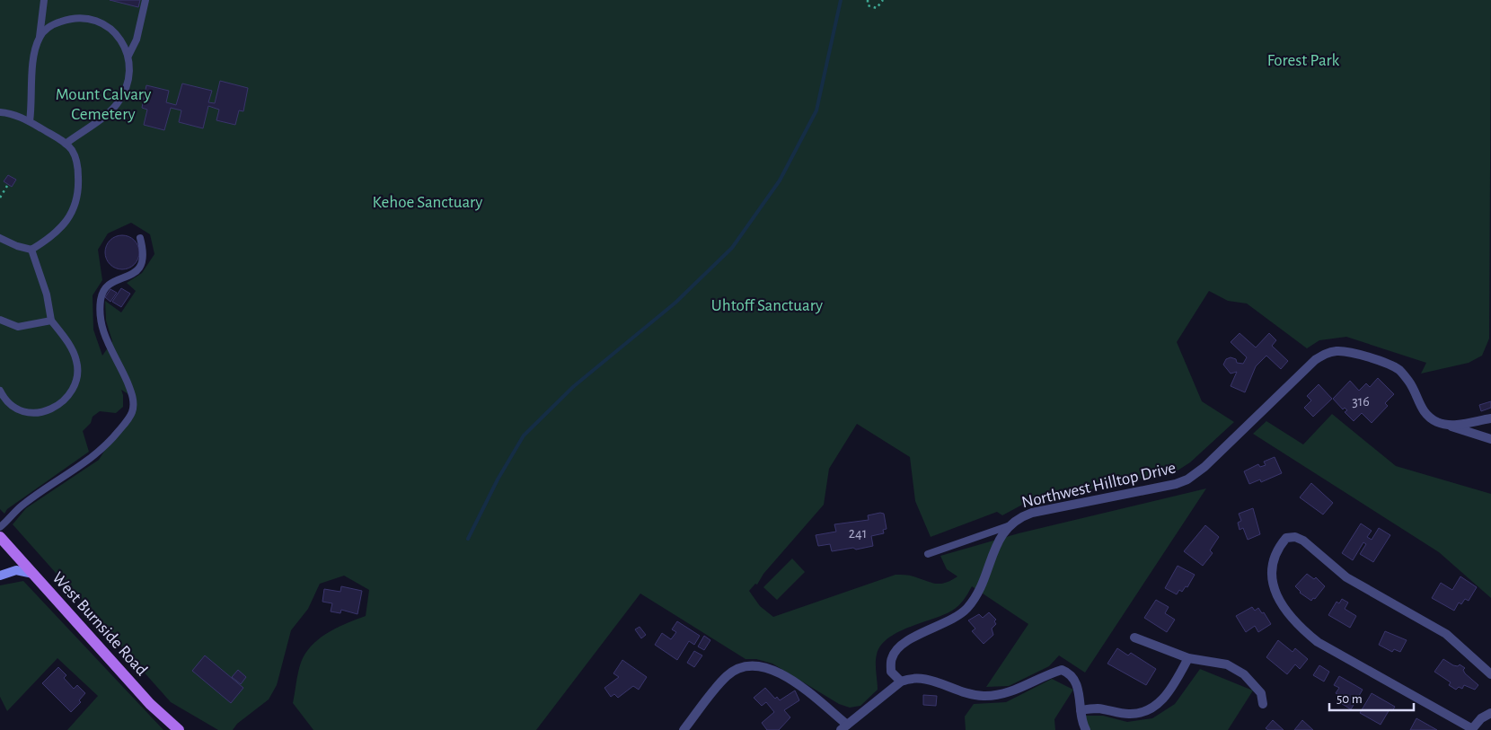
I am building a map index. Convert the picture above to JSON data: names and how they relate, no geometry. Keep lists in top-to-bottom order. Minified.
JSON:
{"streets":{"main road":["West Burnside Road"],"street":["Northwest Hilltop Drive"]},"parks":["Forest Park","Mount Calvary Cemetery","Kehoe Sanctuary","Uhtoff Sanctuary"],"house_numbers":["316","241"],"scale_bar":"50 m"}
